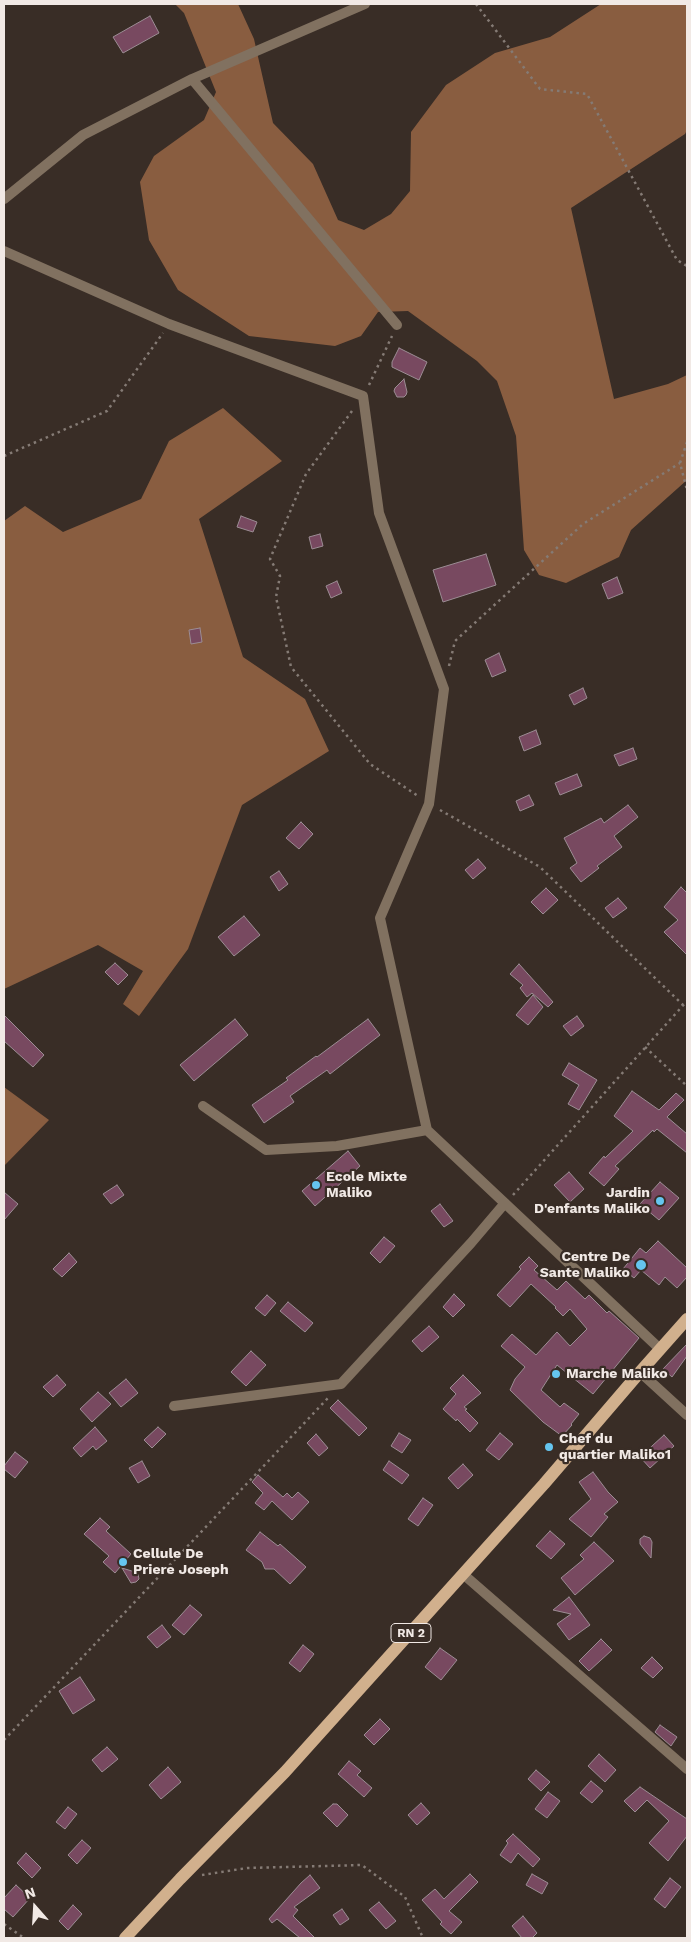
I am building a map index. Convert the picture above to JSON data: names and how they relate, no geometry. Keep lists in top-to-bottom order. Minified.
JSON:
{"streets":{"main road":["RN 2"]},"places":["Ecole Mixte Maliko","Jardin D'enfants Maliko","Centre De Sante Maliko","Marche Maliko","Chef du quartier Maliko1","Cellule De Priere Joseph"],"north":"top"}
